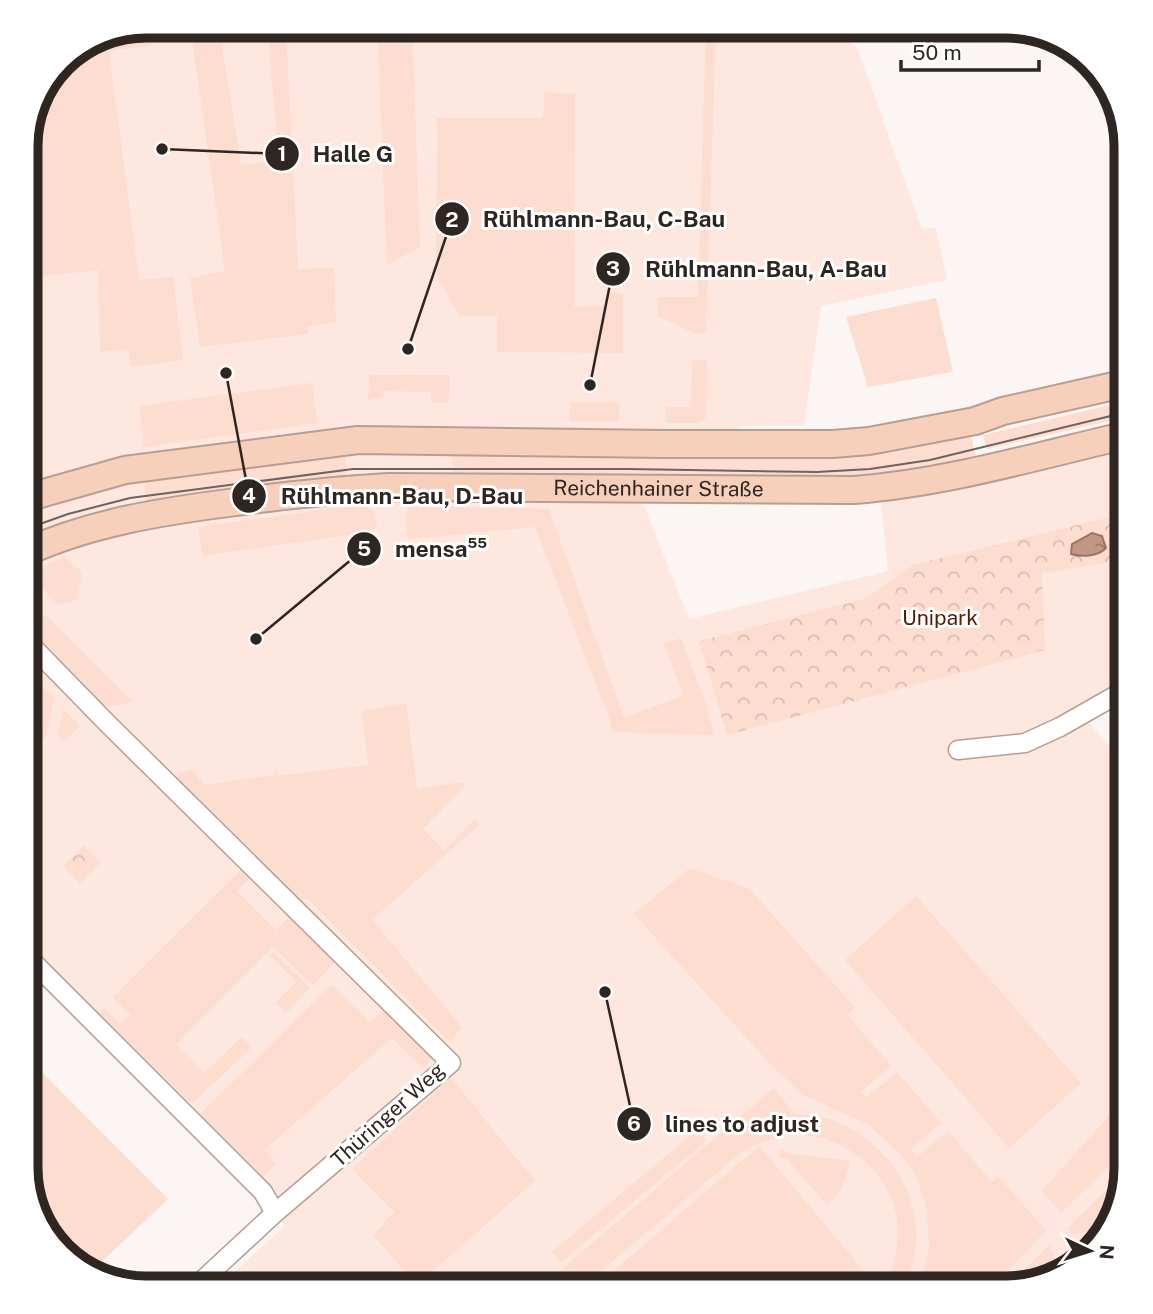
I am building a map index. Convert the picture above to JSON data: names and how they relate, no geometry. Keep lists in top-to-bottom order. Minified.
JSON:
{"streets":{"street":["Reichenhainer Straße","Thüringer Weg"]},"parks":["Unipark"],"places":["Halle G","Rühlmann-Bau, C-Bau","Rühlmann-Bau, D-Bau","Rühlmann-Bau, A-Bau","mensa⁵⁵","lines to adjust"],"scale_bar":"50 m","north":"right"}
